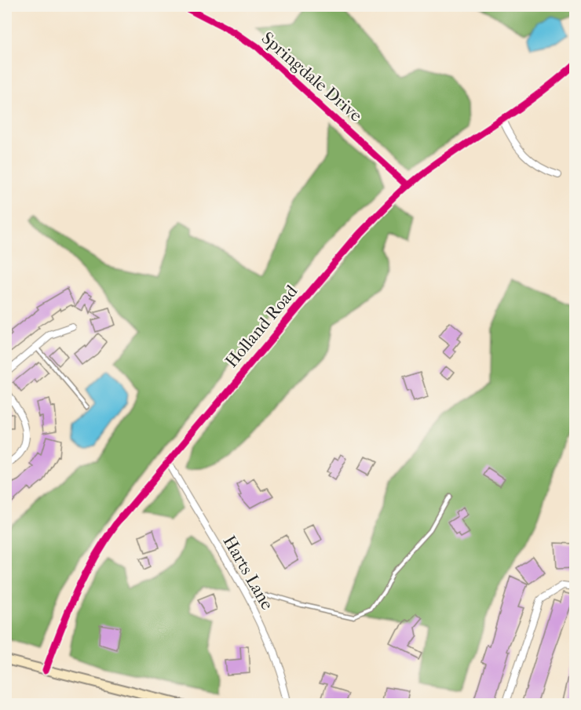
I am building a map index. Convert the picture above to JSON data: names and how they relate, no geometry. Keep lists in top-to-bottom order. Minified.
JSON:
{"streets":{"street":["Springdale Drive","Holland Road","Harts Lane"]},"crossings":[["Springdale Drive","Holland Road"],["Holland Road","Harts Lane"]]}
